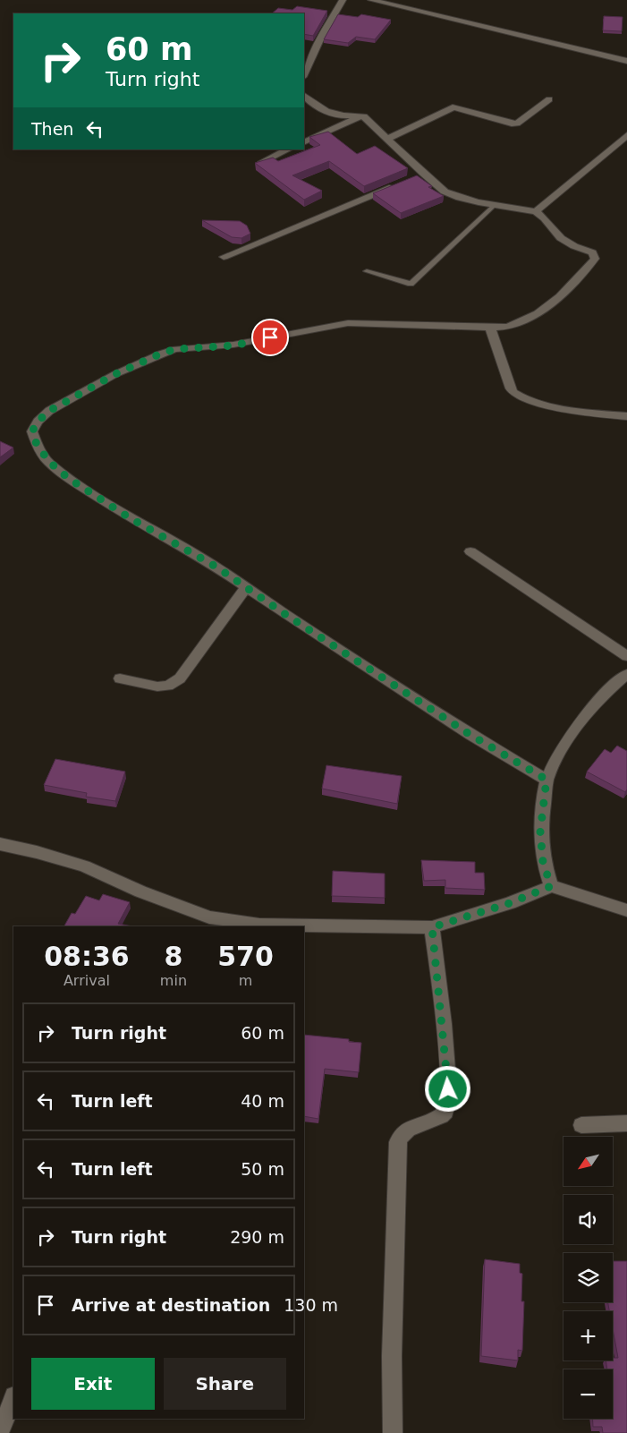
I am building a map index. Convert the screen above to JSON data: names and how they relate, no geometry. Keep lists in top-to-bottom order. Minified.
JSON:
{"north":"bottom left","page":{"turn":["60 m","Turn right"],"then":"Then","eta":["08:36","Arrival","8","min","570","m"],"list":[{"name":"Turn right","value":"60 m"},{"name":"Turn left","value":"40 m"},{"name":"Turn left","value":"50 m"},{"name":"Turn right","value":"290 m"},{"name":"Arrive at destination","value":"130 m"}],"map_buttons":["+","−"],"buttons":["Exit","Share"]}}
